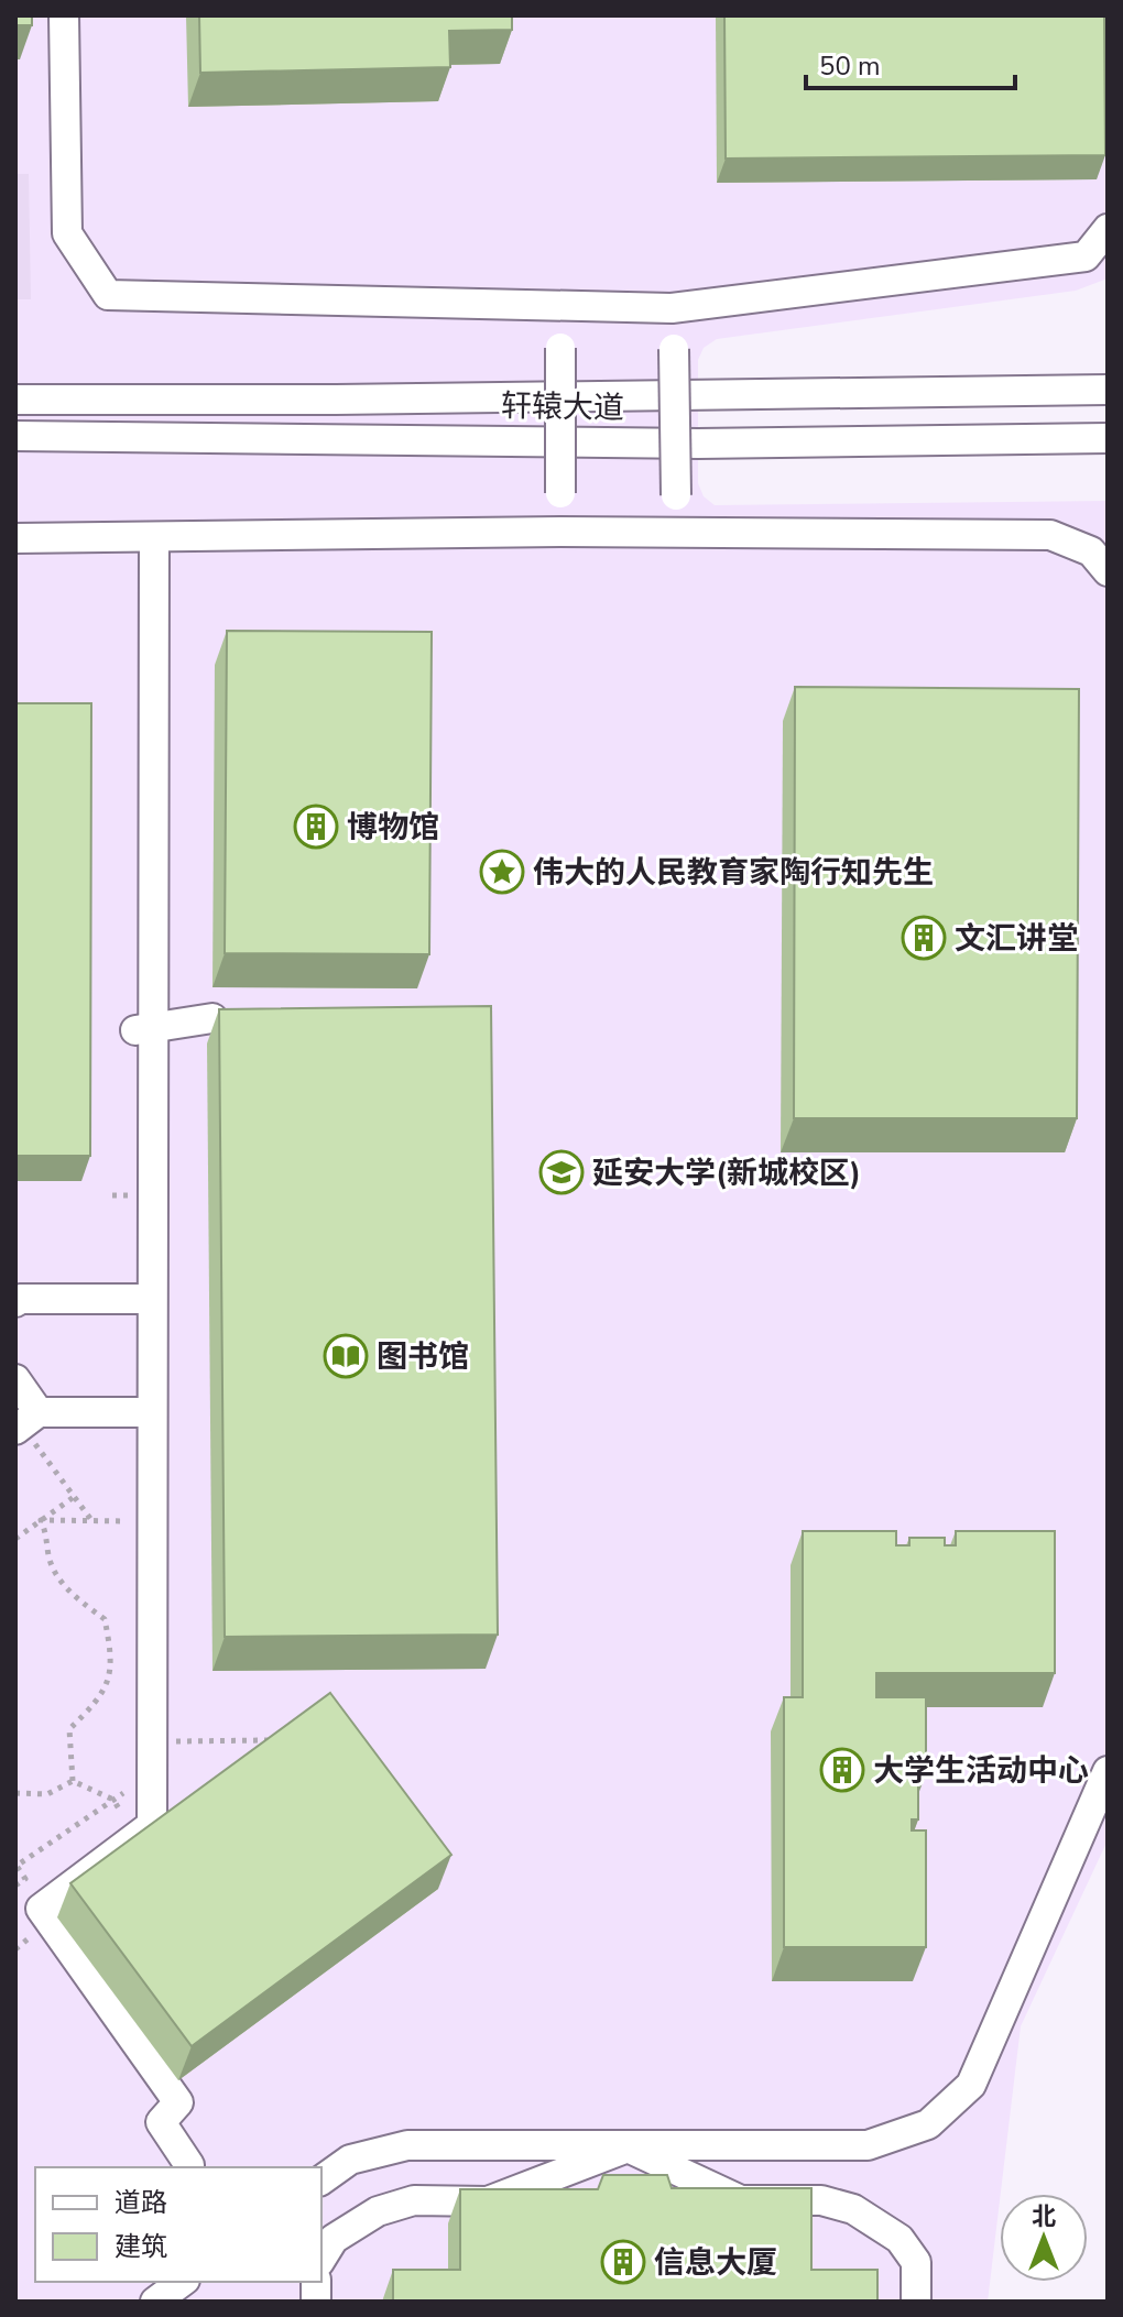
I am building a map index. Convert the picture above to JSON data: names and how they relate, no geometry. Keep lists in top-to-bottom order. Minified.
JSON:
{"streets":{"street":["轩辕大道"]},"places":{"building":["博物馆","文汇讲堂","大学生活动中心","信息大厦"],"place":["伟大的人民教育家陶行知先生"],"school or university":["延安大学(新城校区)"],"library":["图书馆"]},"legend":["道路","建筑"],"scale_bar":"50 m","north":"top"}
